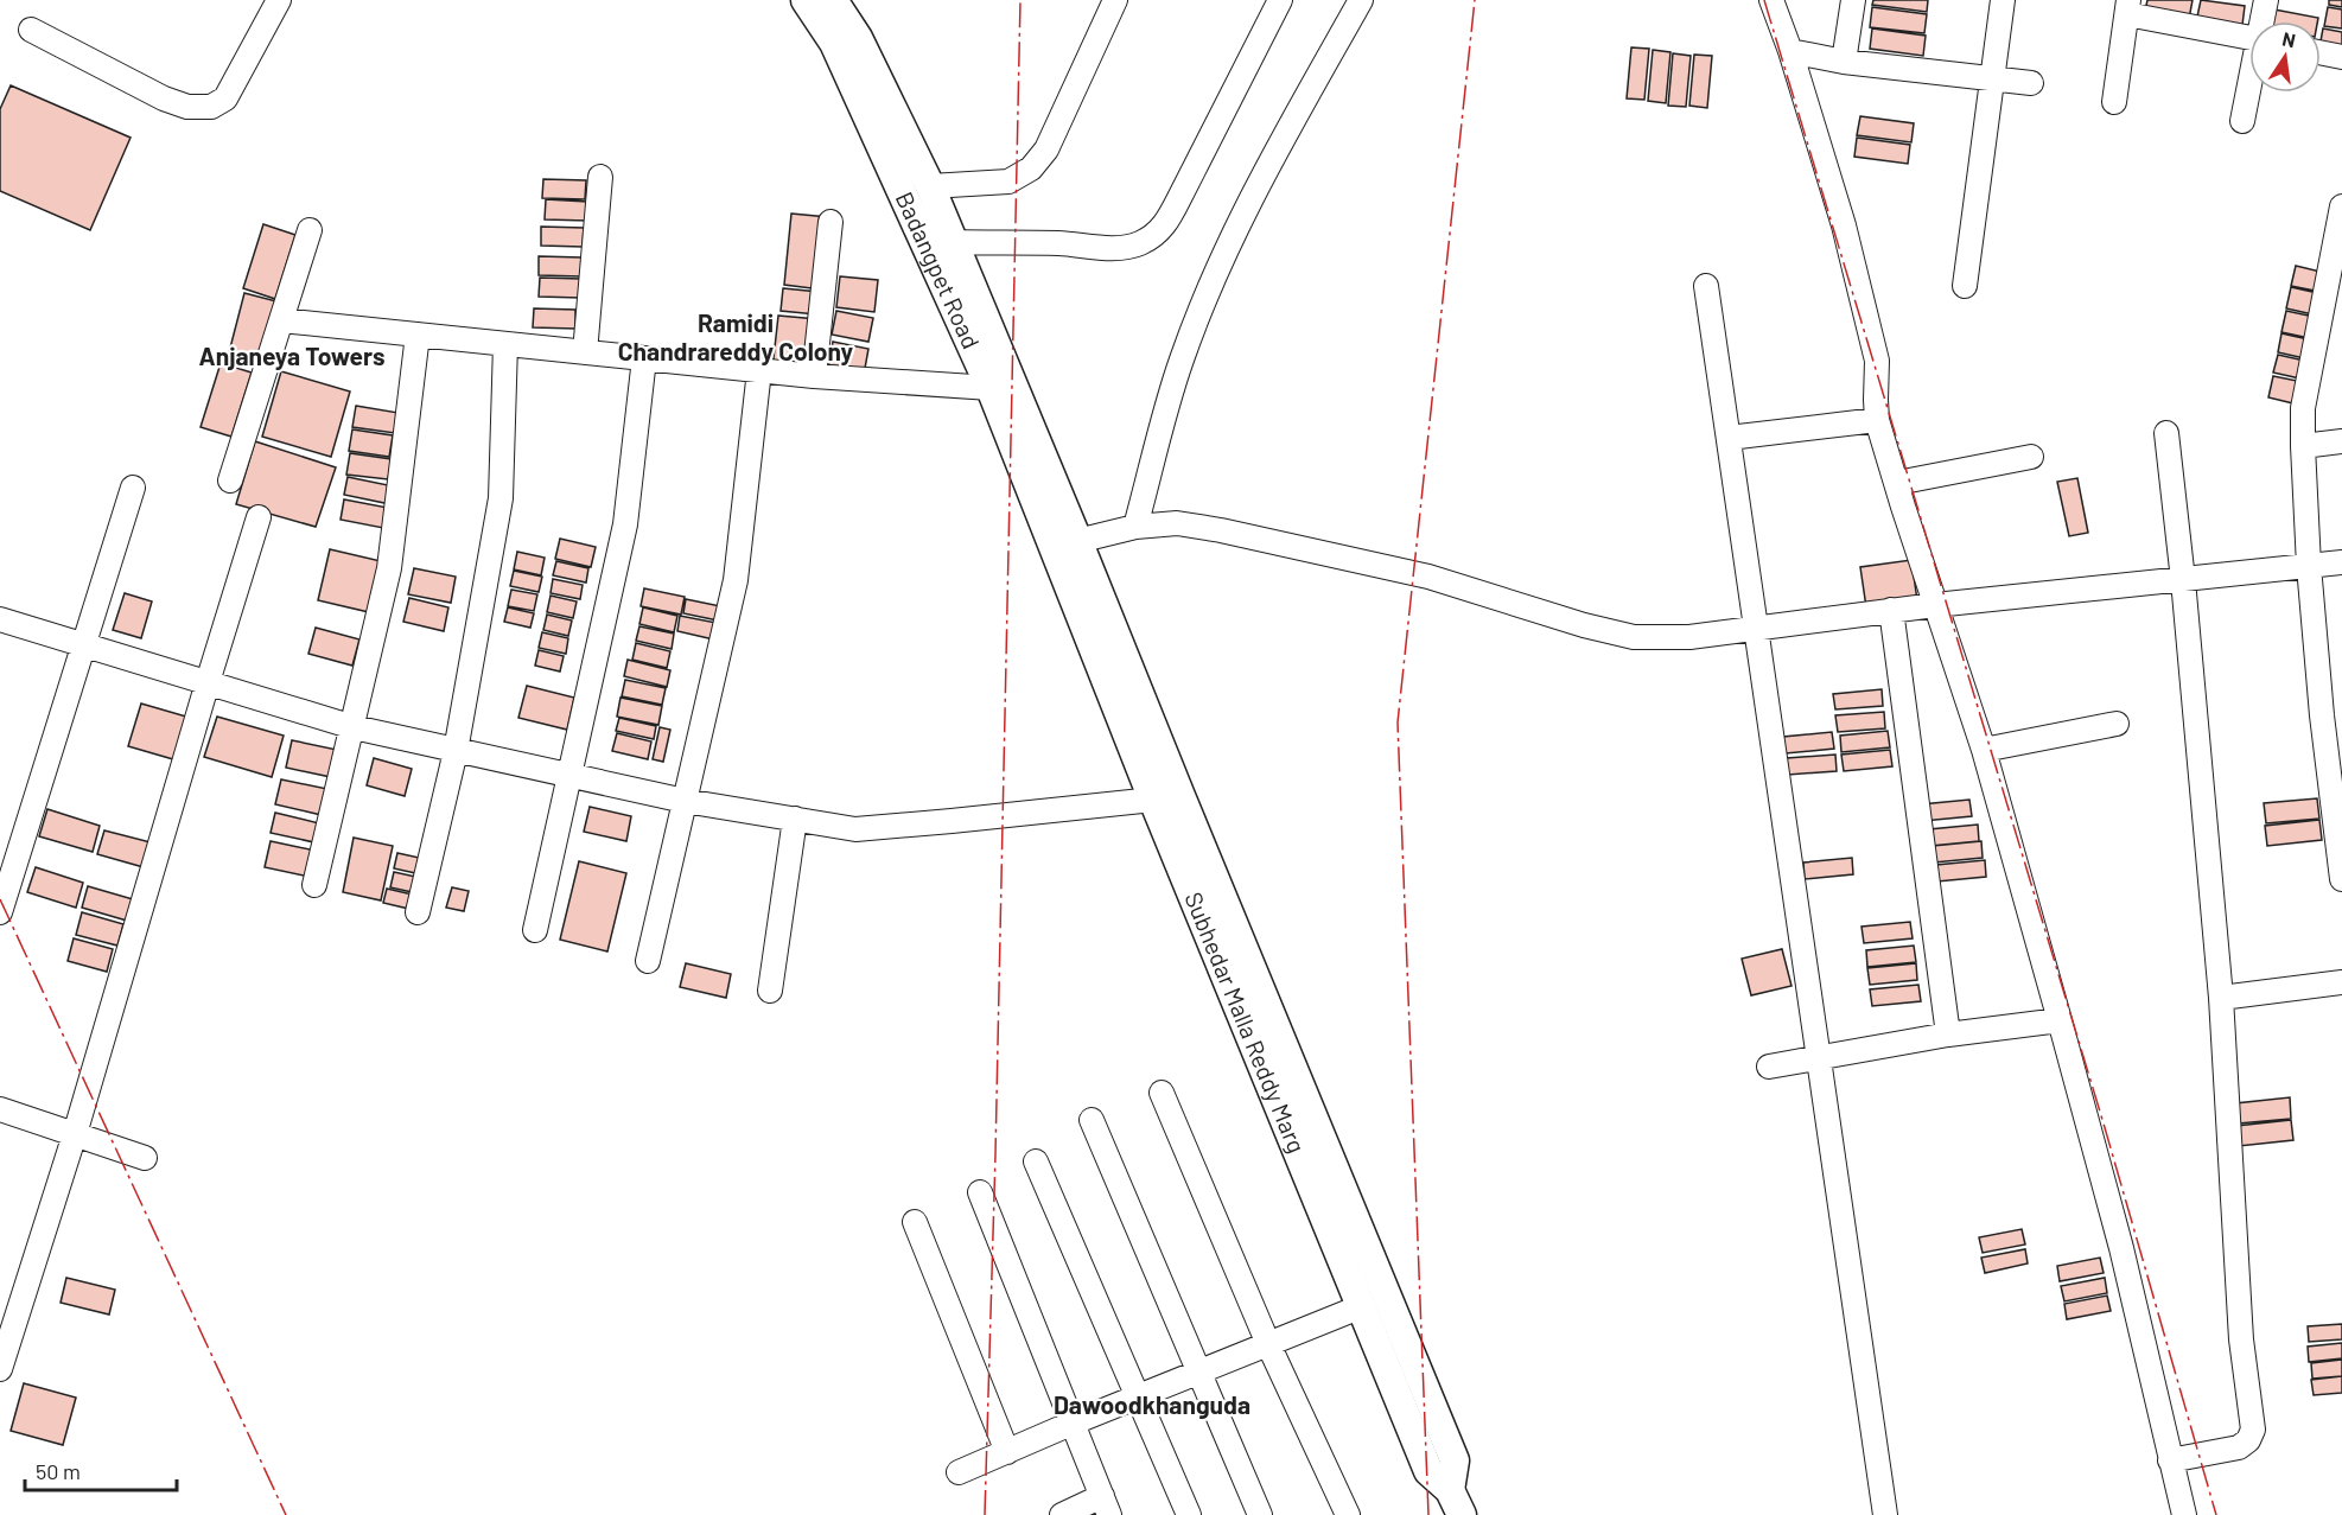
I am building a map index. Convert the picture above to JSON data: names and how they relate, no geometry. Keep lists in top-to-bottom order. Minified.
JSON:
{"streets":{"main road":["Badangpet Road","Subhedar Malla Reddy Marg"]},"crossings":[["Badangpet Road","Subhedar Malla Reddy Marg"]],"districts":["Ramidi Chandrareddy Colony","Anjaneya Towers","Dawoodkhanguda"],"scale_bar":"50 m","north":"top"}
